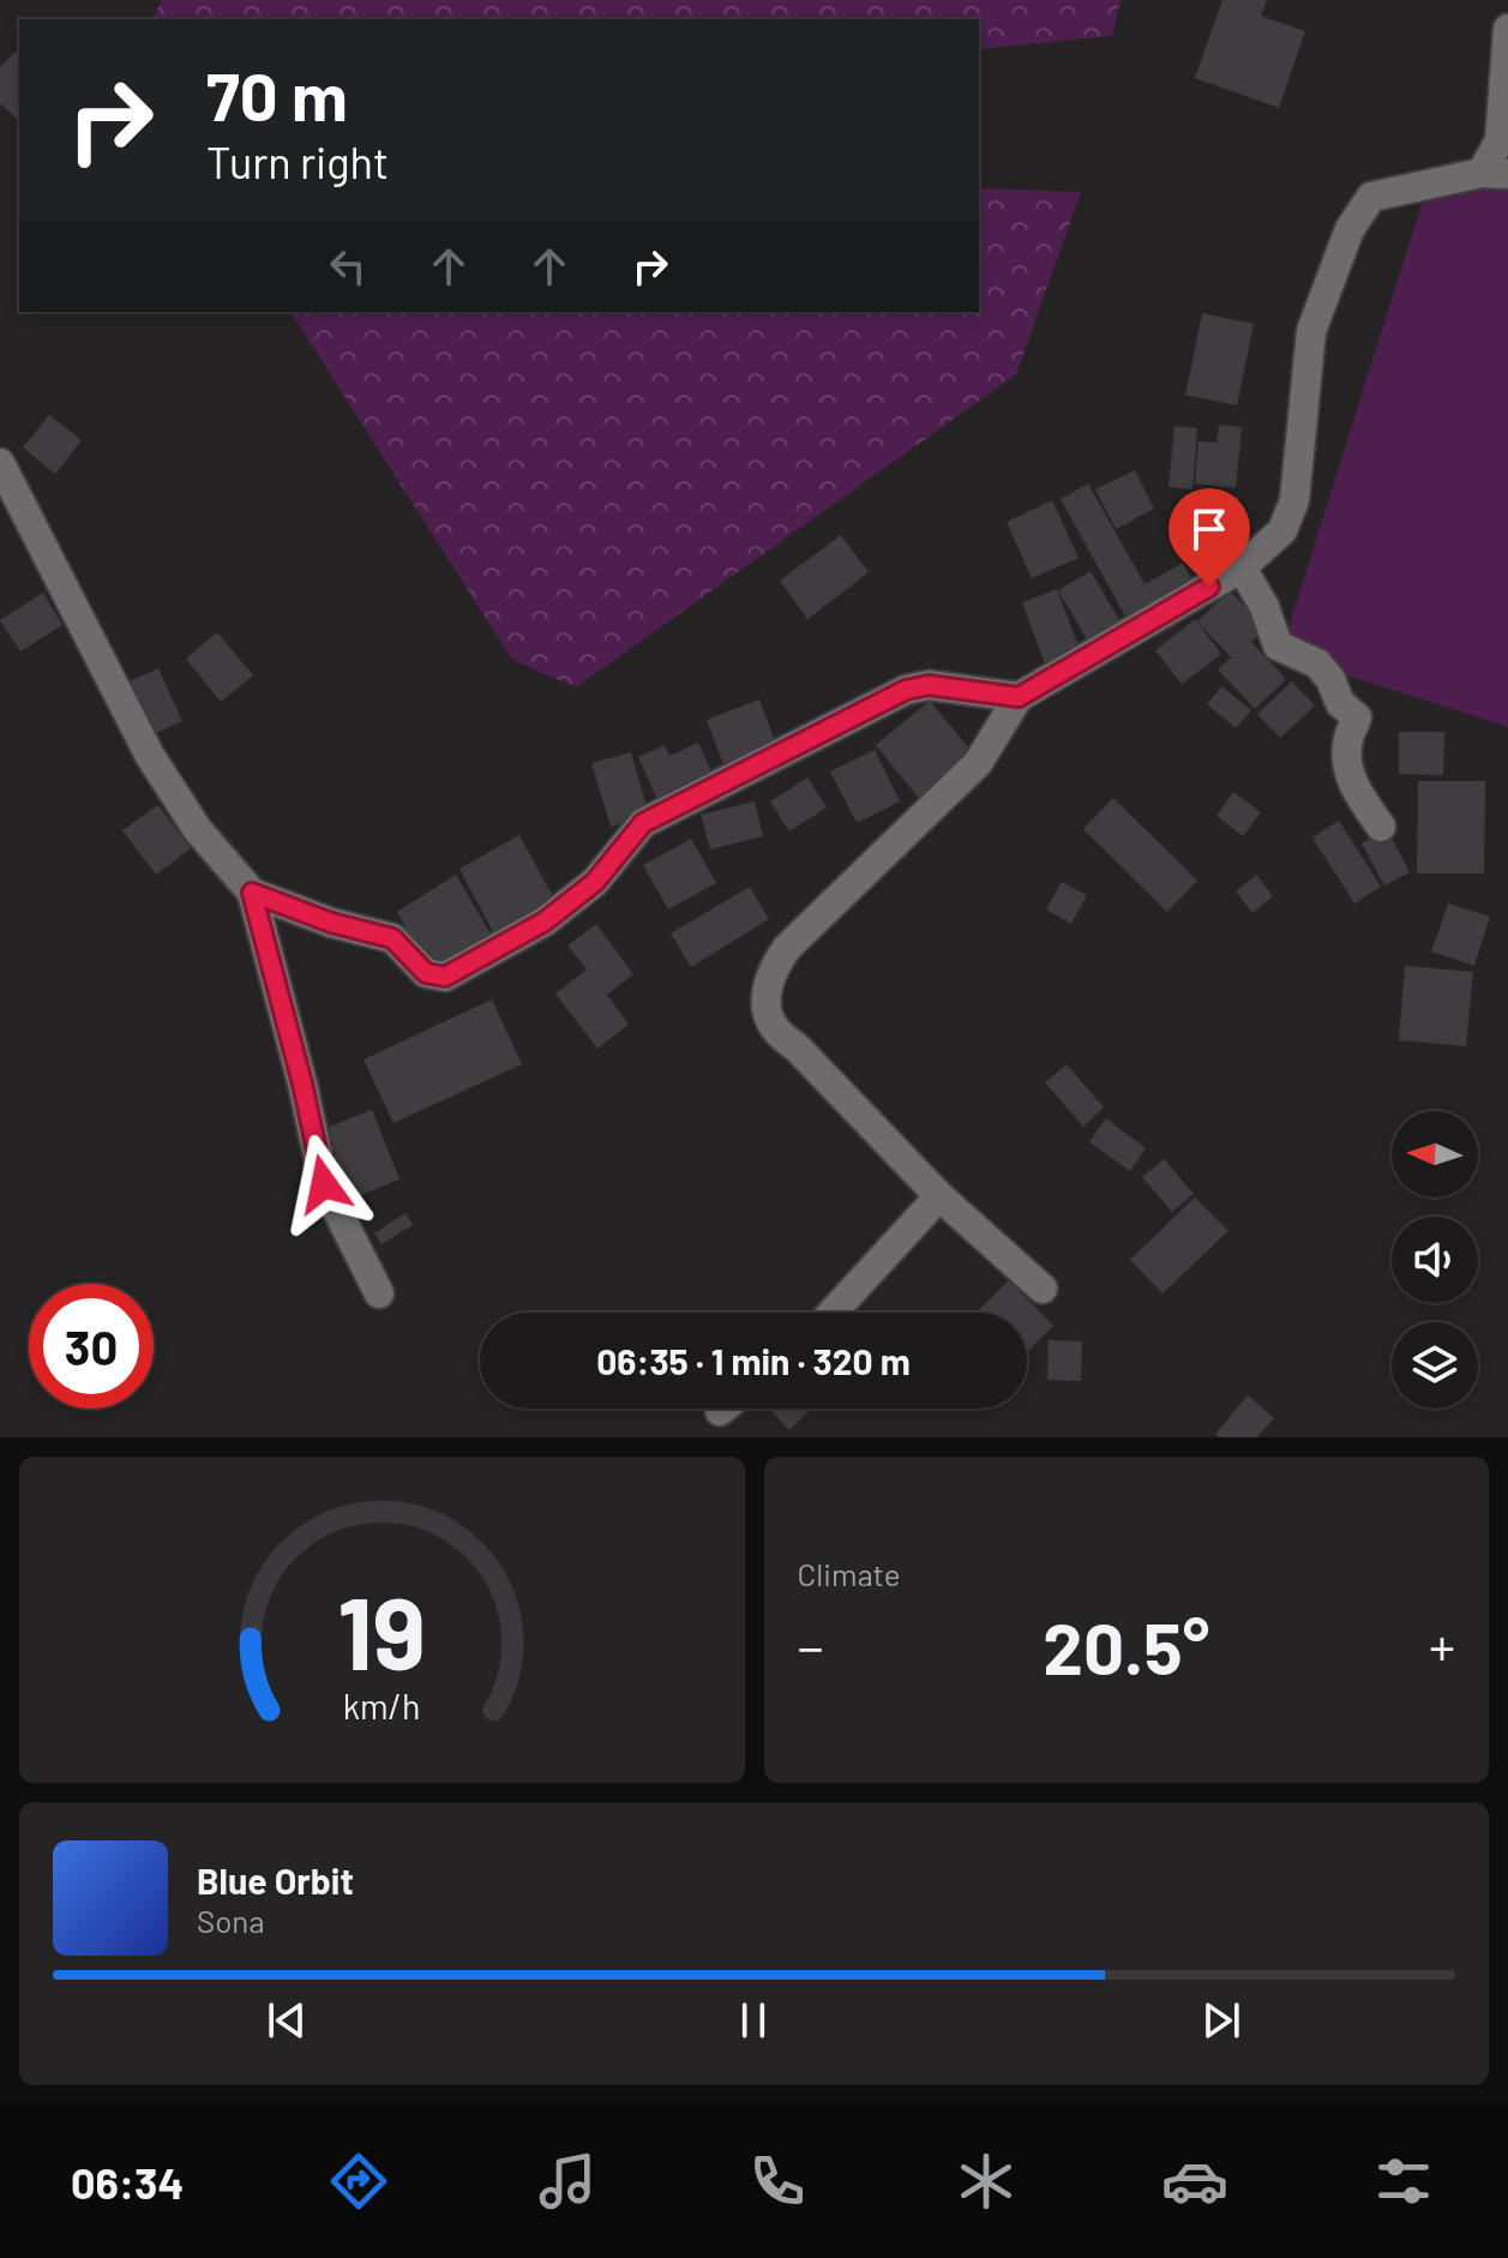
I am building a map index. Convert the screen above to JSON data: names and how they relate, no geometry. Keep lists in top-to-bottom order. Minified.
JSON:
{"north":"left","page":{"turn":["70 m","Turn right"],"limit":"30","trip":"06:35 · 1 min · 320 m","tile":"Climate","heat":["−","20.5°","+"],"song":["Blue Orbit","Sona"],"tabs":"06:34","gauge":["19","km/h"]}}
